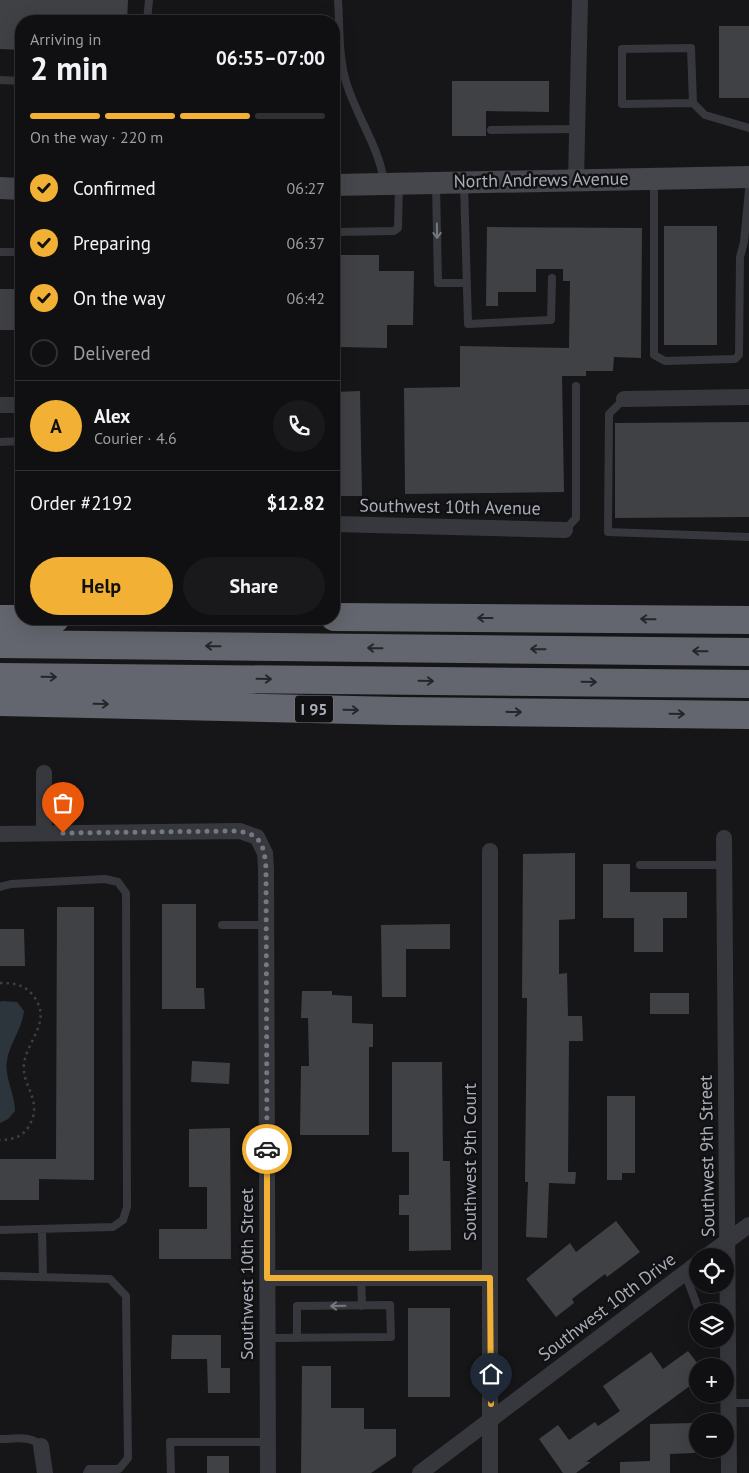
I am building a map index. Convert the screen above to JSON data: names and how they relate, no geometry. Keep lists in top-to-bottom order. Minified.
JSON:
{"streets":{"highway":["I 95"],"main road":["North Andrews Avenue"],"street":["Southwest 10th Avenue","Southwest 9th Street","Southwest 9th Court","Southwest 10th Street","Southwest 10th Drive"]},"crossings":[["Southwest 9th Court","Southwest 10th Drive"]],"page":{"heading":["2 min","Arriving in","06:55–07:00"],"panel":["Alex","Courier · 4.6","Order #2192","$12.82"],"bar":"On the way · 220 m","list":[["Confirmed","06:27"],["Preparing","06:37"],["On the way","06:42"],"Delivered"],"round":"A","buttons":["Help","Share"],"map_buttons":["+","−"]}}
